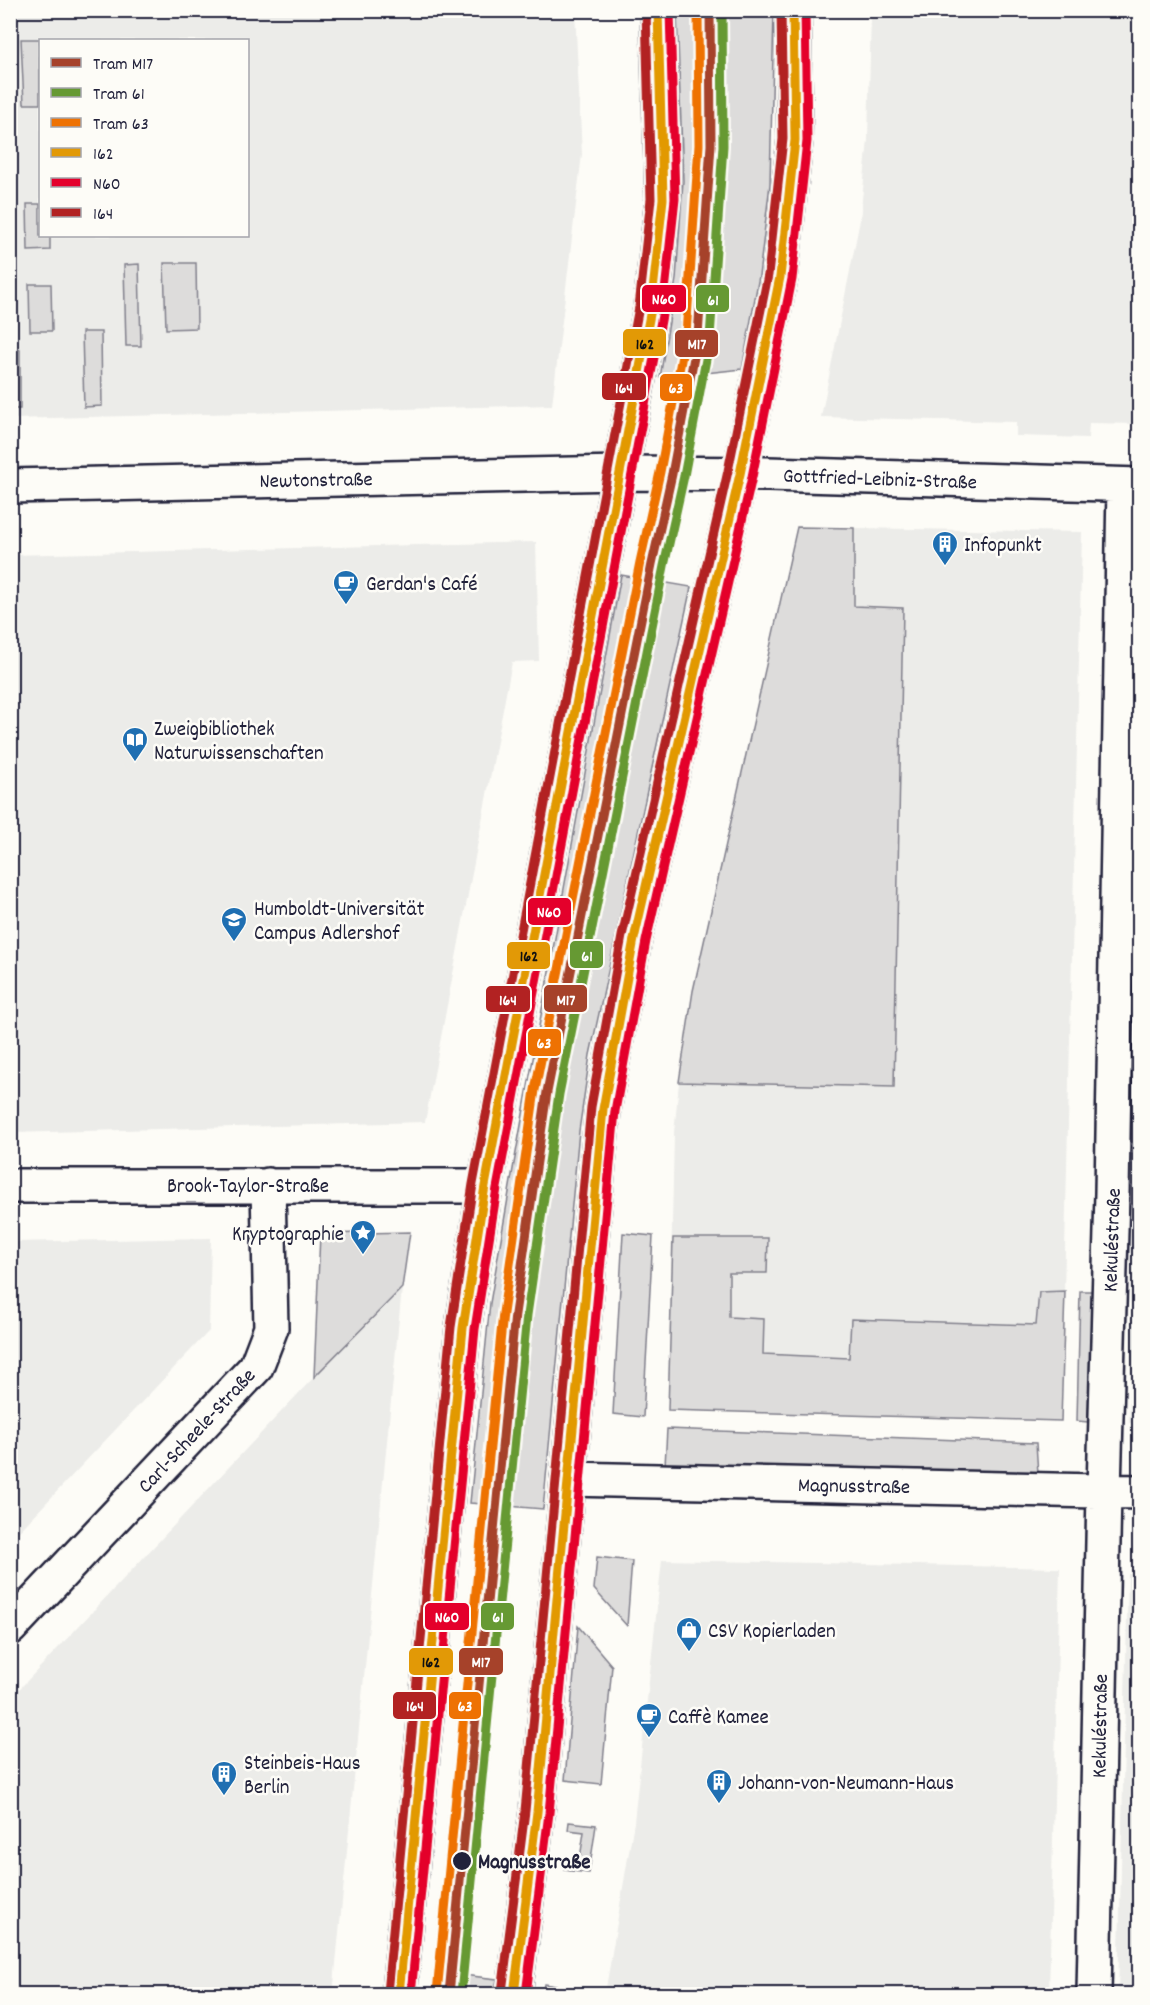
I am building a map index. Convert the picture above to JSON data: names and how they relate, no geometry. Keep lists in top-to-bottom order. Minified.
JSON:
{"streets":{"street":["Gottfried-Leibniz-Straße","Newtonstraße","Brook-Taylor-Straße","Kekuléstraße","Carl-Scheele-Straße","Magnusstraße"]},"crossings":[["Gottfried-Leibniz-Straße","Newtonstraße"],["Gottfried-Leibniz-Straße","Kekuléstraße"],["Brook-Taylor-Straße","Carl-Scheele-Straße"],["Kekuléstraße","Magnusstraße"]],"places":{"building":["Infopunkt","Steinbeis-Haus Berlin","Johann-von-Neumann-Haus"],"cafe":["Gerdan's Café","Caffè Kamee"],"library":["Zweigbibliothek Naturwissenschaften"],"school or university":["Humboldt-Universität Campus Adlershof"],"place":["Kryptographie"],"shop":["CSV Kopierladen"],"other":["Magnusstraße"]},"lines":["tram line M17","tram line 61","tram line 63","transit line 162","transit line N60","transit line 164"],"legend":["Tram M17","Tram 61","Tram 63","162","N60","164"]}
